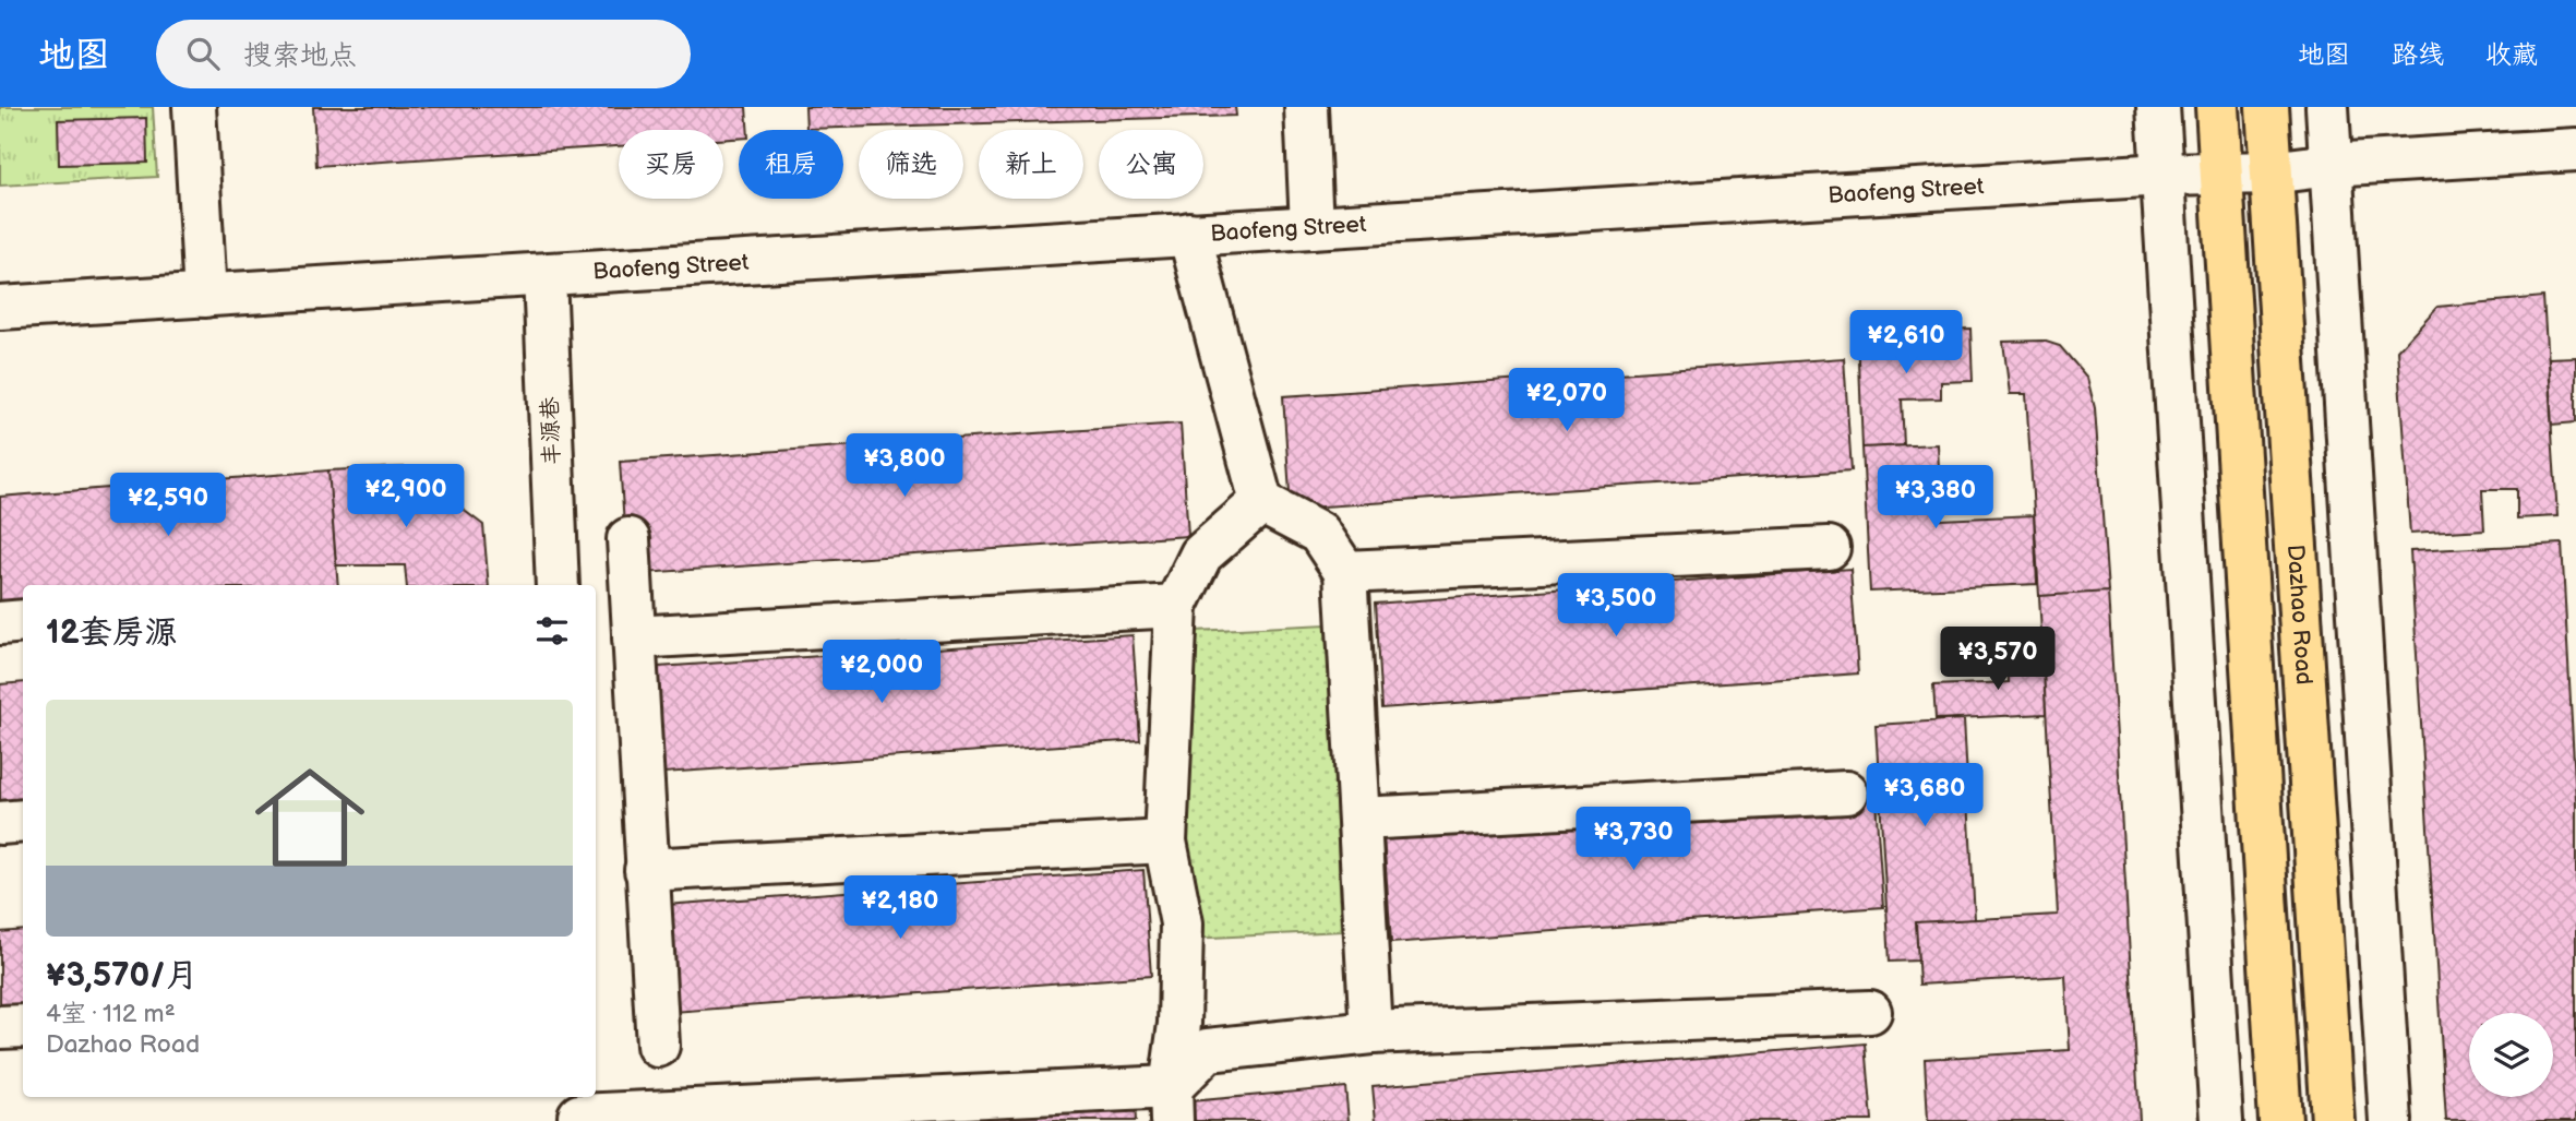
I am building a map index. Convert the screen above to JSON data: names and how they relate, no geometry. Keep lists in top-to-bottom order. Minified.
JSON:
{"streets":{"highway":["Dazhao Road"],"street":["Baofeng Street","丰源巷"]},"crossings":[["Baofeng Street","丰源巷"],["Baofeng Street","Dazhao Road"]],"page":{"header":"地图","search":"搜索地点","nav":["地图","路线","收藏"],"chip":["买房","租房","筛选","新上","公寓"],"price":["¥2,610","¥2,070","¥3,800","¥2,900","¥3,380","¥2,590","¥3,500","¥3,570","¥2,000","¥3,680","¥3,730","¥2,180"],"heading":"12套房源","list":[{"name":"¥3,570/月","note":"4室 · 112 m² · Dazhao Road"}]}}
